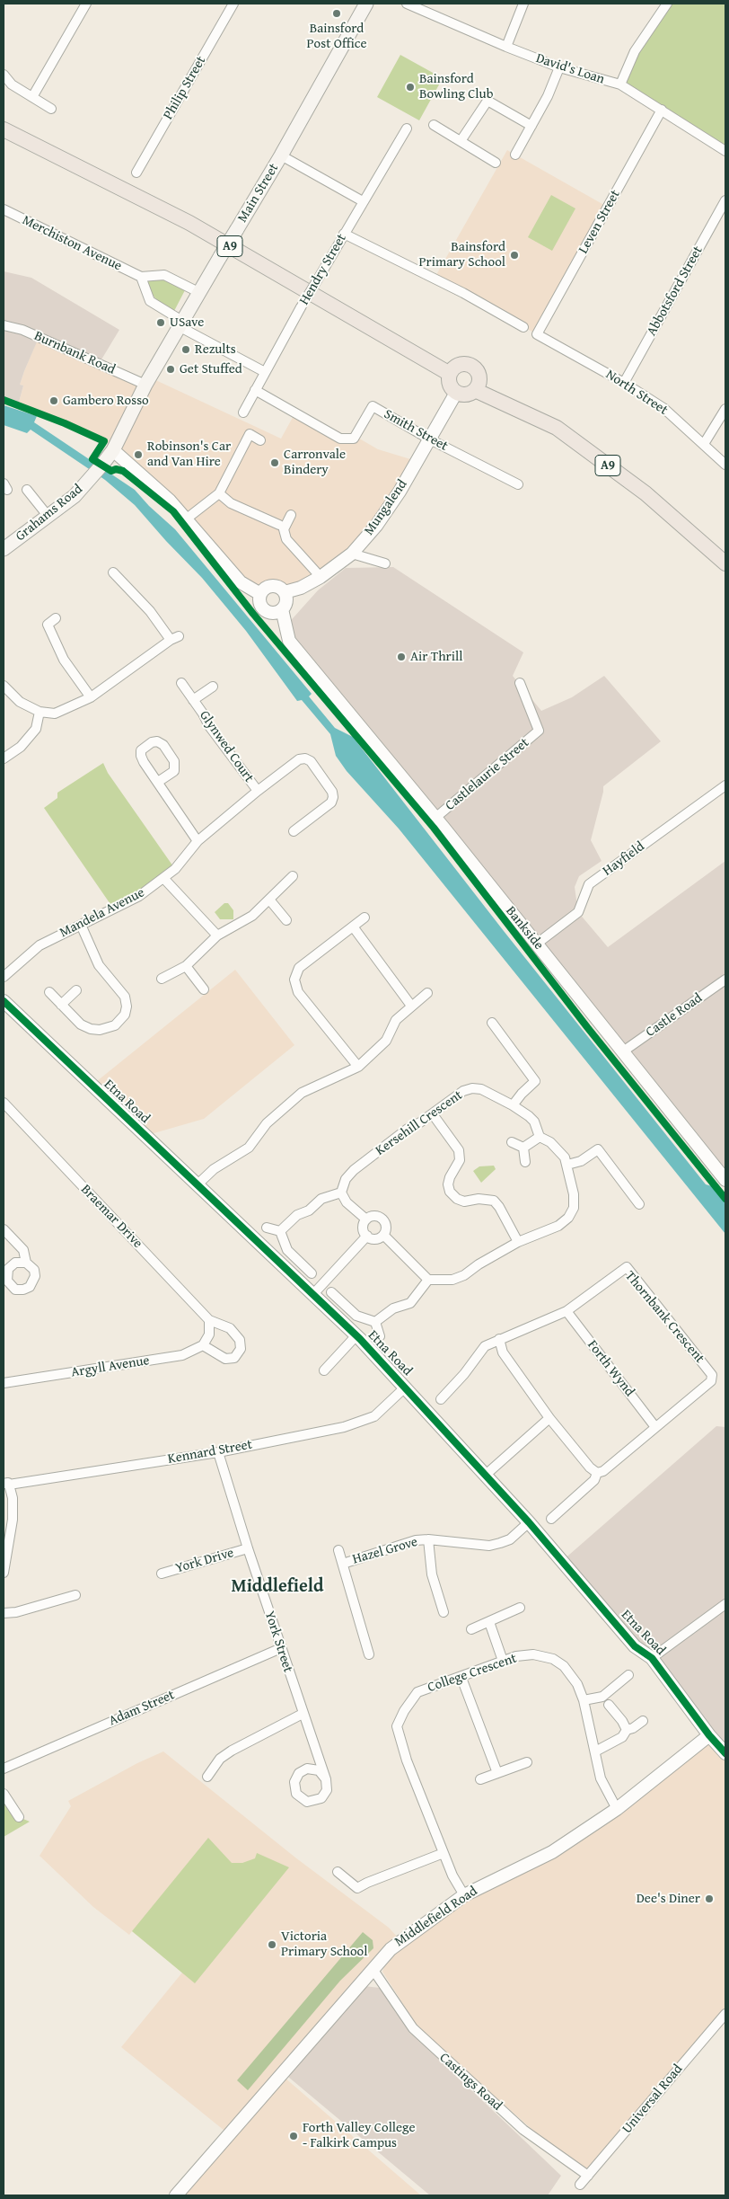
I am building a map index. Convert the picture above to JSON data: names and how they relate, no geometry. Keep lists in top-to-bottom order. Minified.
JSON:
{"streets":{"main road":["Main Street","A9","Grahams Road"],"street":["David's Loan","Philip Street","Leven Street","Merchiston Avenue","Hendry Street","Abbotsford Street","Burnbank Road","North Street","Smith Street","Mungalend","Glynwed Court","Castlelaurie Street","Hayfield","Mandela Avenue","Bankside","Castle Road","Etna Road","Kersehill Crescent","Braemar Drive","Thornbank Crescent","Argyll Avenue","Forth Wynd","Kennard Street","Hazel Grove","York Drive","York Street","College Crescent","Adam Street","Middlefield Road","Castings Road","Universal Road"]},"crossings":[["David's Loan","Leven Street"],["Main Street","Burnbank Road"],["Main Street","Grahams Road"],["Leven Street","North Street"],["A9","Mungalend"],["Hendry Street","Smith Street"],["Abbotsford Street","North Street"],["Smith Street","Mungalend"],["Mungalend","Bankside"],["Glynwed Court","Mandela Avenue"],["Castlelaurie Street","Bankside"],["Hayfield","Bankside"],["Bankside","Castle Road"],["Etna Road","Kennard Street"],["Etna Road","Hazel Grove"],["Etna Road","Middlefield Road"],["Thornbank Crescent","Forth Wynd"],["Kennard Street","York Street"],["York Drive","York Street"],["York Street","Adam Street"],["College Crescent","Middlefield Road"],["Middlefield Road","Castings Road"],["Castings Road","Universal Road"]],"districts":["Middlefield"],"places":["Bainsford Post Office","Bainsford Bowling Club","Bainsford Primary School","USave","Rezults","Get Stuffed","Gambero Rosso","Robinson's Car and Van Hire","Carronvale Bindery","Air Thrill","Dee's Diner","Victoria Primary School","Forth Valley College - Falkirk Campus"]}
